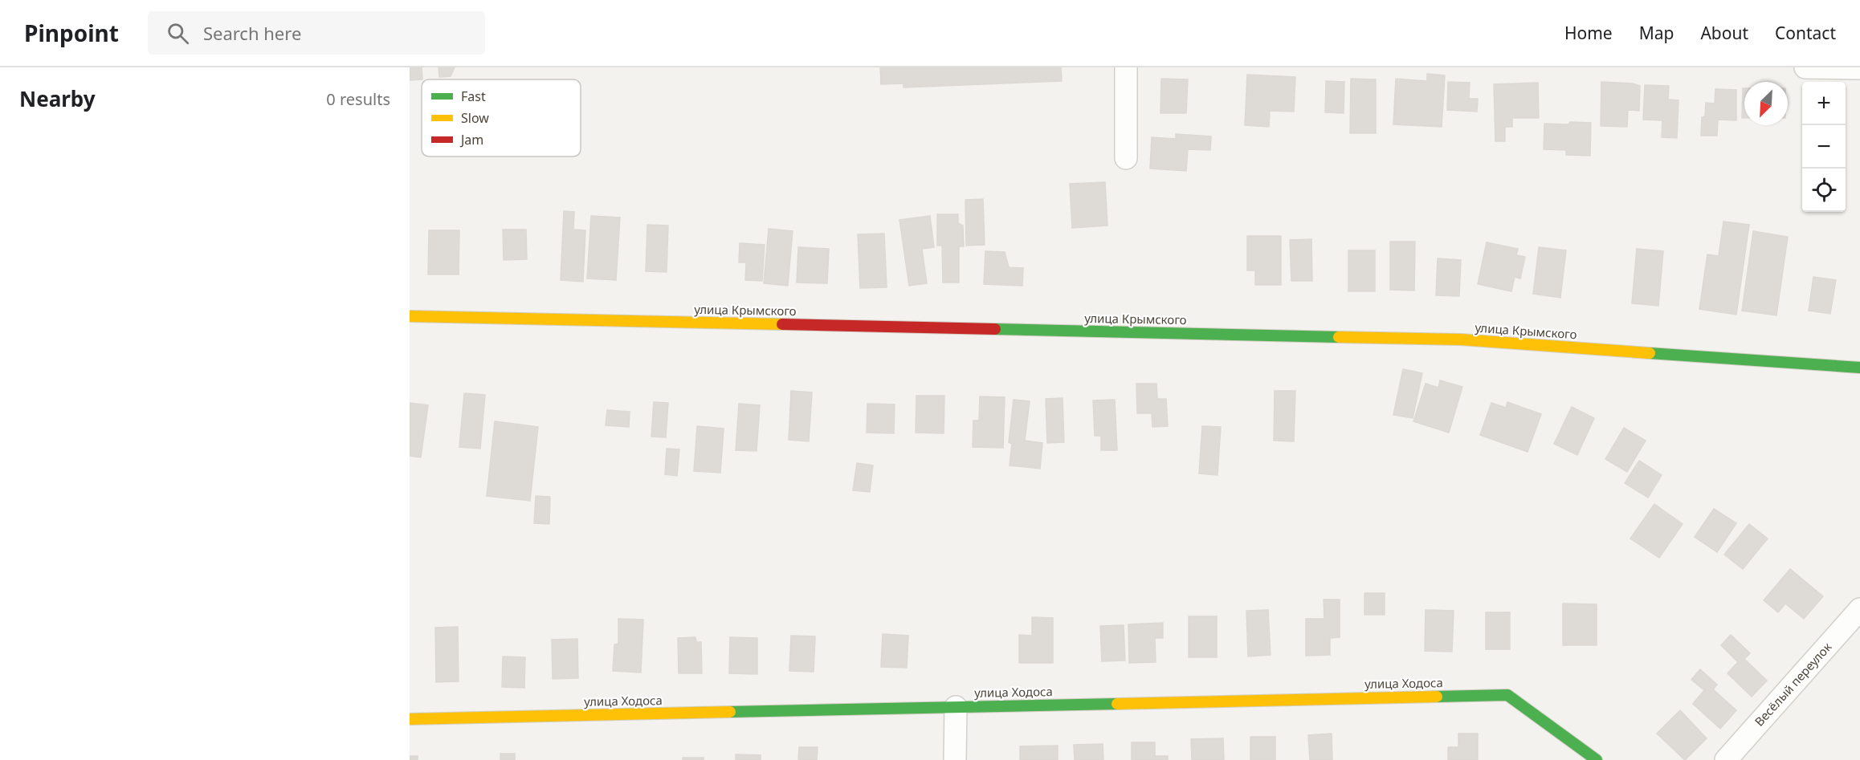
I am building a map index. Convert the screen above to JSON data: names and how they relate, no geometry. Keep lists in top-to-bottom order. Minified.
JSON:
{"streets":{"street":["улица Крымского","улица Ходоса","Весёлый переулок"]},"legend":["Fast","Slow","Jam"],"north":"bottom left","page":{"header":"Pinpoint","search":"Search here","nav":["Home","Map","About","Contact"],"heading":["Nearby","0 results"],"map_buttons":["+","−"]}}
